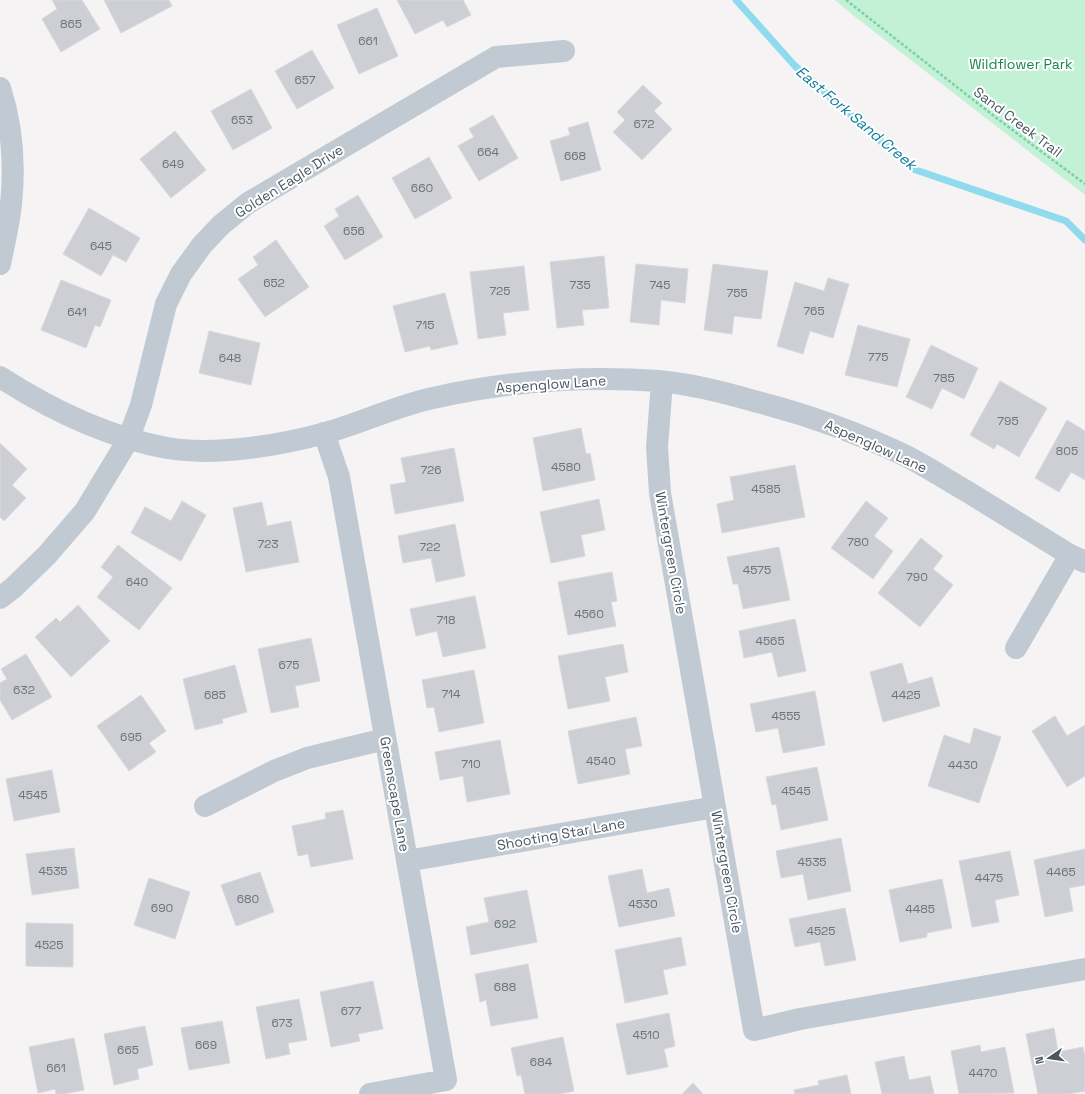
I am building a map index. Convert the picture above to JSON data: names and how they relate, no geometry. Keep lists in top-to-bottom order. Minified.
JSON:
{"streets":{"street":["Golden Eagle Drive","Aspenglow Lane","Wintergreen Circle","Greenscape Lane","Shooting Star Lane"],"path":["Sand Creek Trail"]},"crossings":[["Golden Eagle Drive","Aspenglow Lane"],["Aspenglow Lane","Wintergreen Circle"],["Aspenglow Lane","Greenscape Lane"],["Wintergreen Circle","Shooting Star Lane"],["Greenscape Lane","Shooting Star Lane"]],"water":["East Fork Sand Creek"],"parks":["Wildflower Park"],"house_numbers":["865","661","657","653","672","664","668","649","660","656","645","652","735","745","725","755","765","641","715","775","648","785","795","805","4580","726","4585","780","723","722","4575","790","640","4560","718","4565","675","632","714","685","4425","4555","695","4540","710","4430","4545","4545","4535","4535","4465","4475","680","4530","690","4485","692","4525","4525","688","677","673","4510","669","665","684","661","4470"],"north":"left"}
